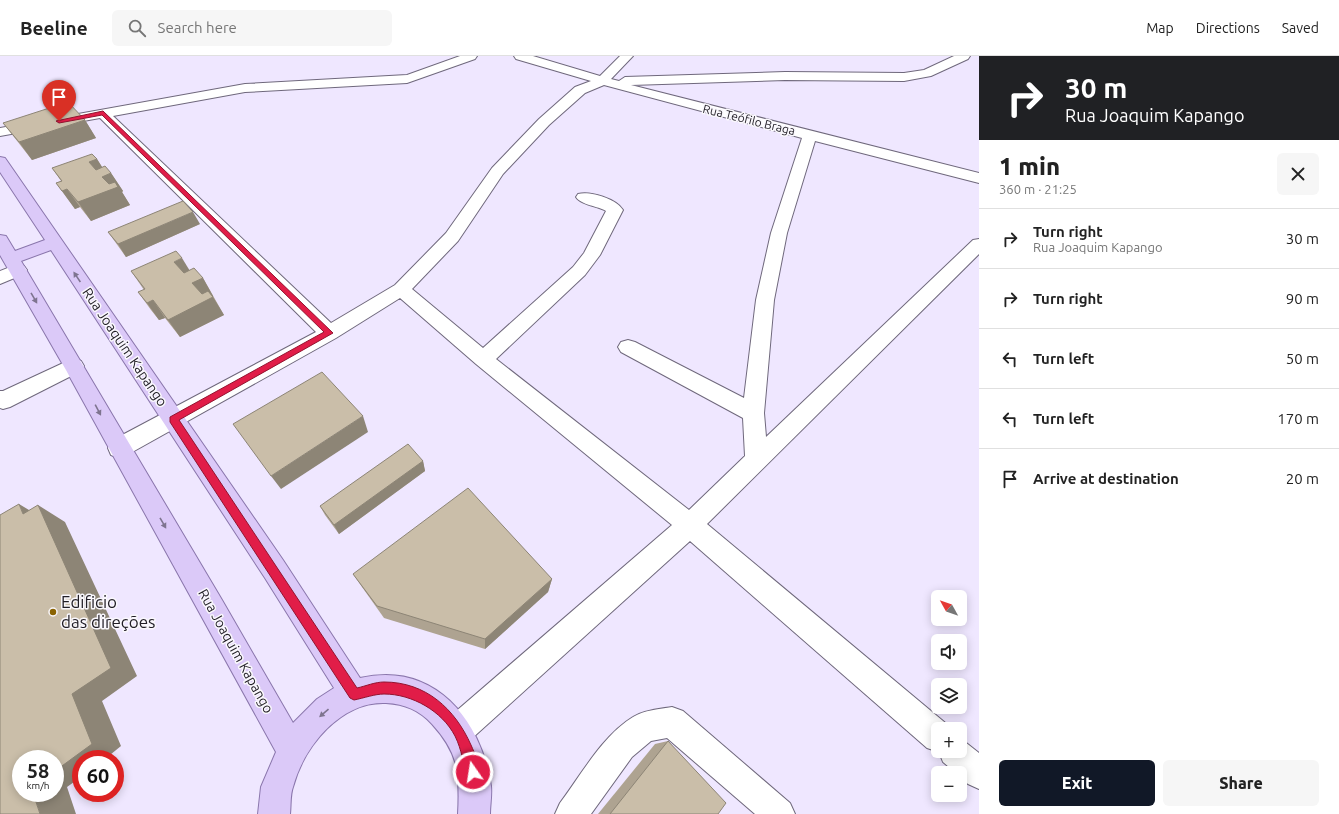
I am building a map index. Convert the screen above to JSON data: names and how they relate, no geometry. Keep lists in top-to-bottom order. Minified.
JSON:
{"streets":{"main road":["Rua Joaquim Kapango"],"street":["Rua Teófilo Braga"]},"places":["Edificio das direções"],"north":"top left","page":{"header":"Beeline","search":"Search here","nav":["Map","Directions","Saved"],"turn":["30 m","Rua Joaquim Kapango"],"heading":["1 min","360 m · 21:25"],"list":[{"name":"Turn right","note":"Rua Joaquim Kapango","value":"30 m"},{"name":"Turn right","value":"90 m"},{"name":"Turn left","value":"50 m"},{"name":"Turn left","value":"170 m"},{"name":"Arrive at destination","value":"20 m"}],"map_buttons":["+","−"],"speed":"58 km/h","limit":"60","buttons":["Exit","Share"]}}
